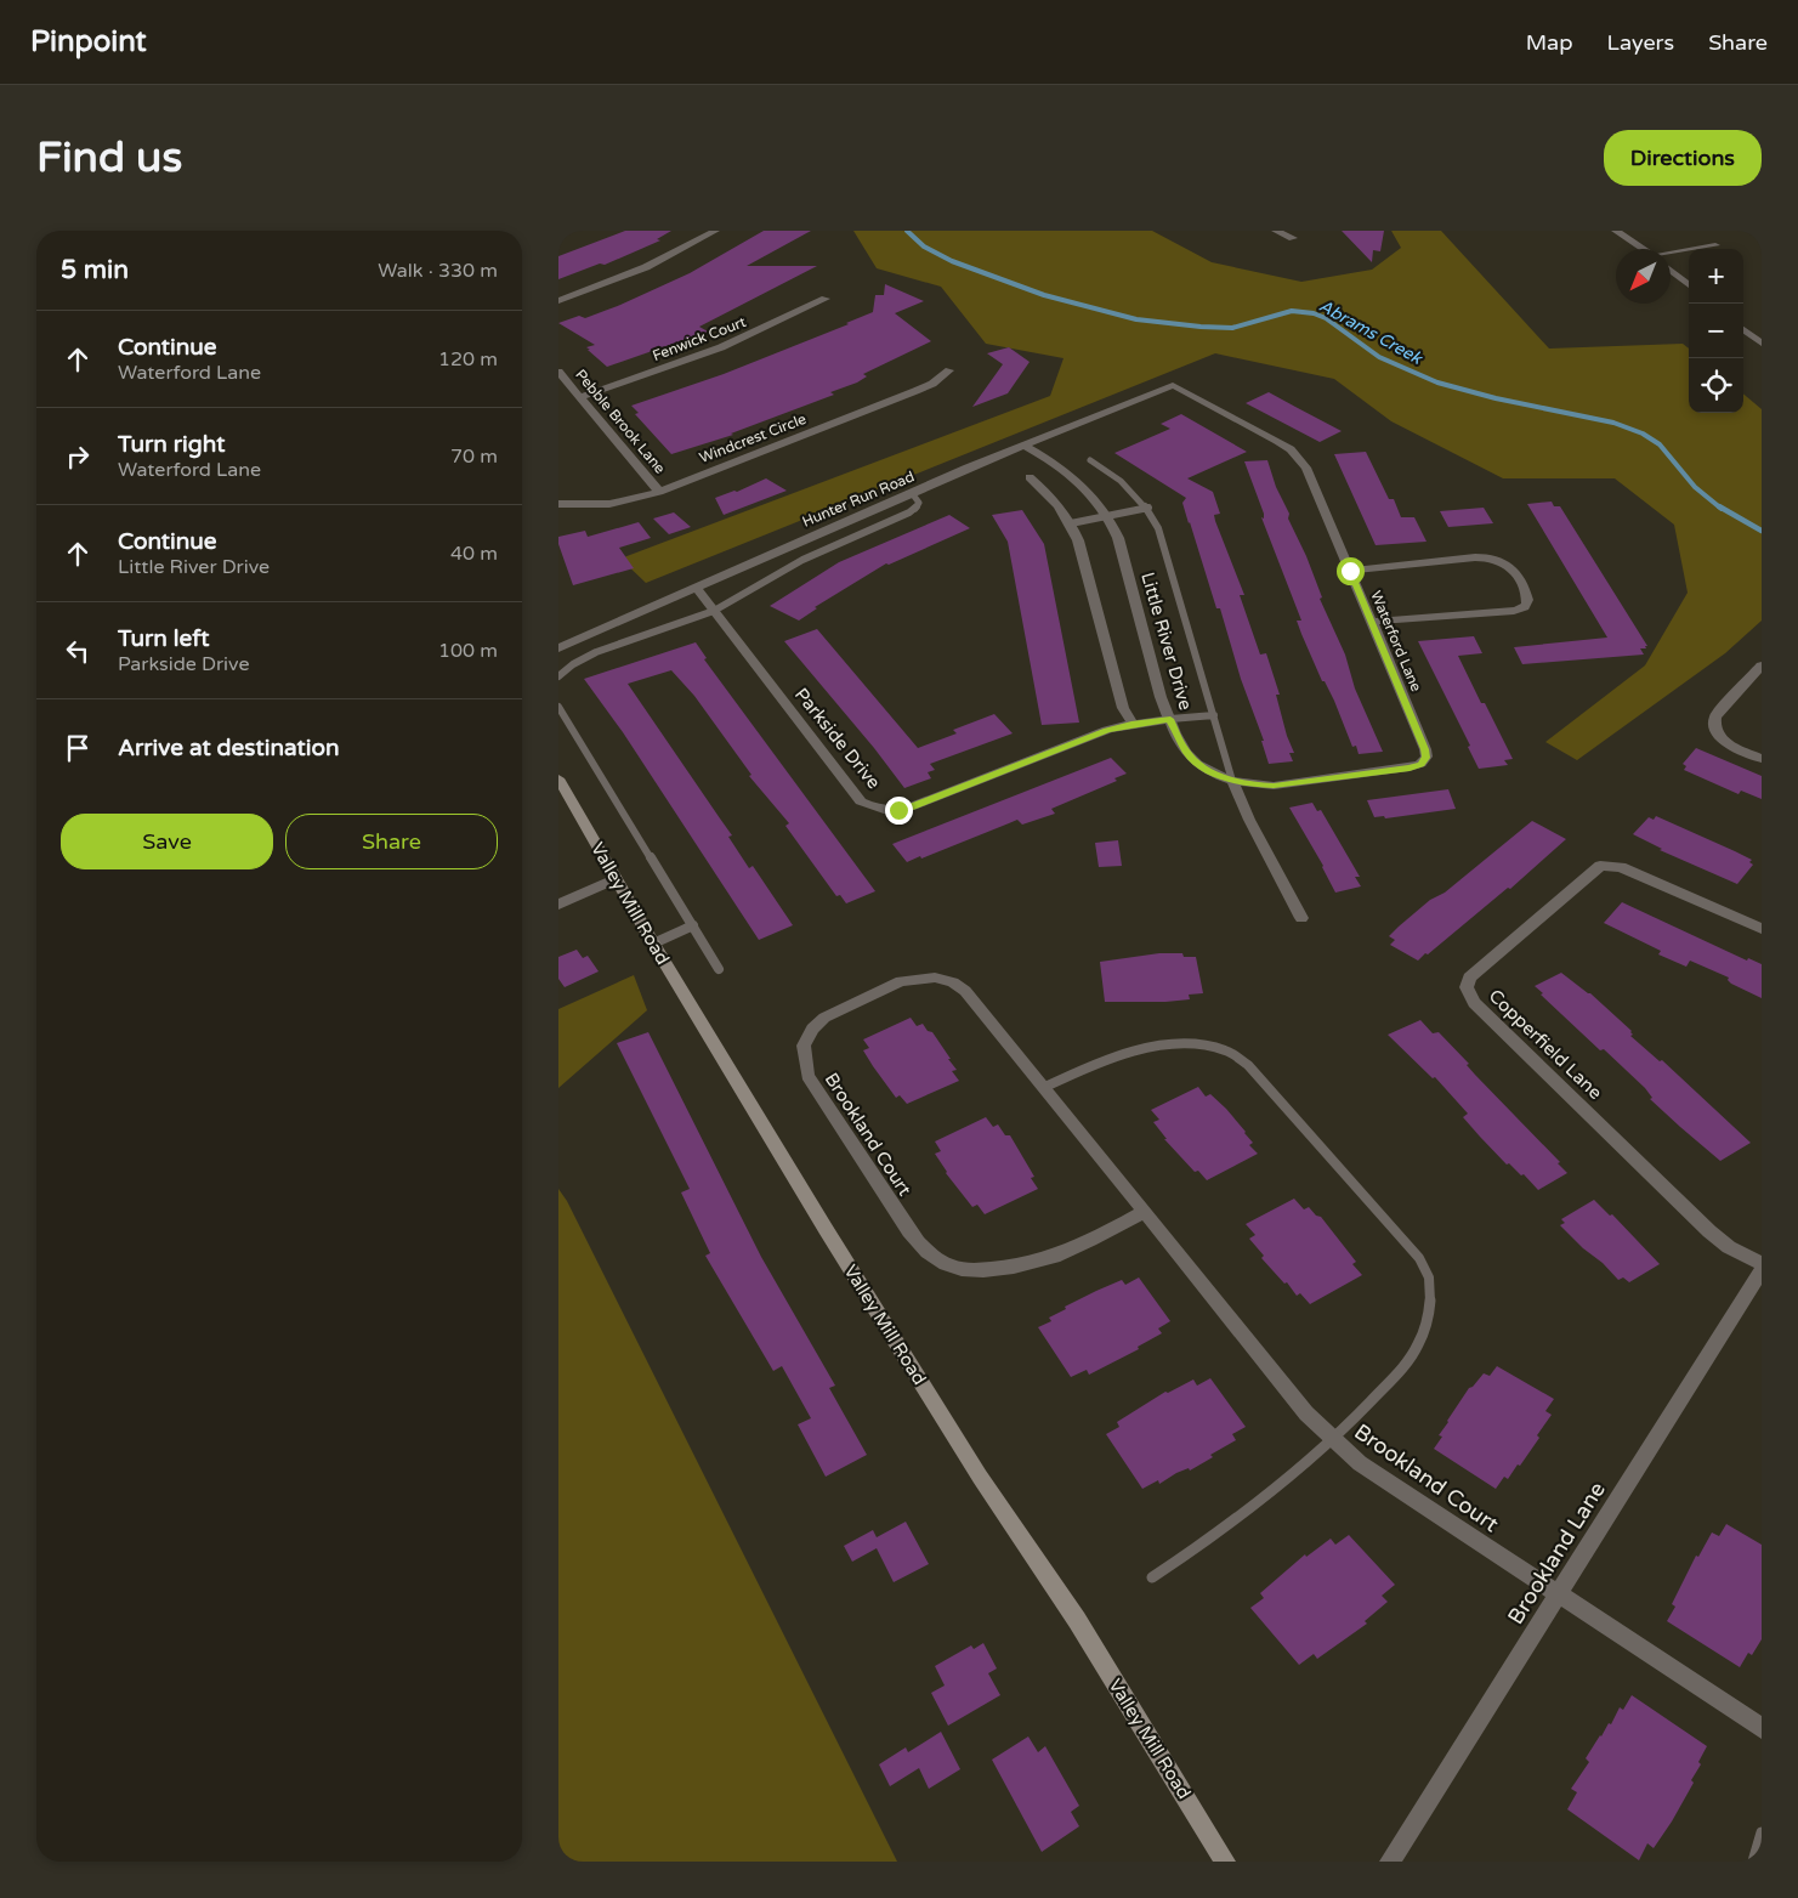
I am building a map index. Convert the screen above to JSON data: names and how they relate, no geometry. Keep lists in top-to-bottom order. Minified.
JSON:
{"streets":{"street":["Fenwick Court","Pebble Brook Lane","Windcrest Circle","Hunter Run Road","Little River Drive","Waterford Lane","Parkside Drive","Valley Mill Road","Copperfield Lane","Brookland Court","Brookland Lane"]},"crossings":[["Fenwick Court","Pebble Brook Lane"],["Pebble Brook Lane","Windcrest Circle"],["Hunter Run Road","Little River Drive"],["Hunter Run Road","Waterford Lane"],["Hunter Run Road","Parkside Drive"],["Little River Drive","Waterford Lane"],["Little River Drive","Parkside Drive"],["Brookland Court","Brookland Lane"]],"water":["Abrams Creek"],"north":"bottom left","page":{"header":"Pinpoint","nav":["Map","Layers","Share"],"buttons":["Directions",["Save","Share"]],"title":"Find us","heading":["5 min","Walk · 330 m"],"map_buttons":["+","−"],"list":[["Continue","Waterford Lane","120 m"],["Turn right","Waterford Lane","70 m"],["Continue","Little River Drive","40 m"],["Turn left","Parkside Drive","100 m"],"Arrive at destination"]}}
